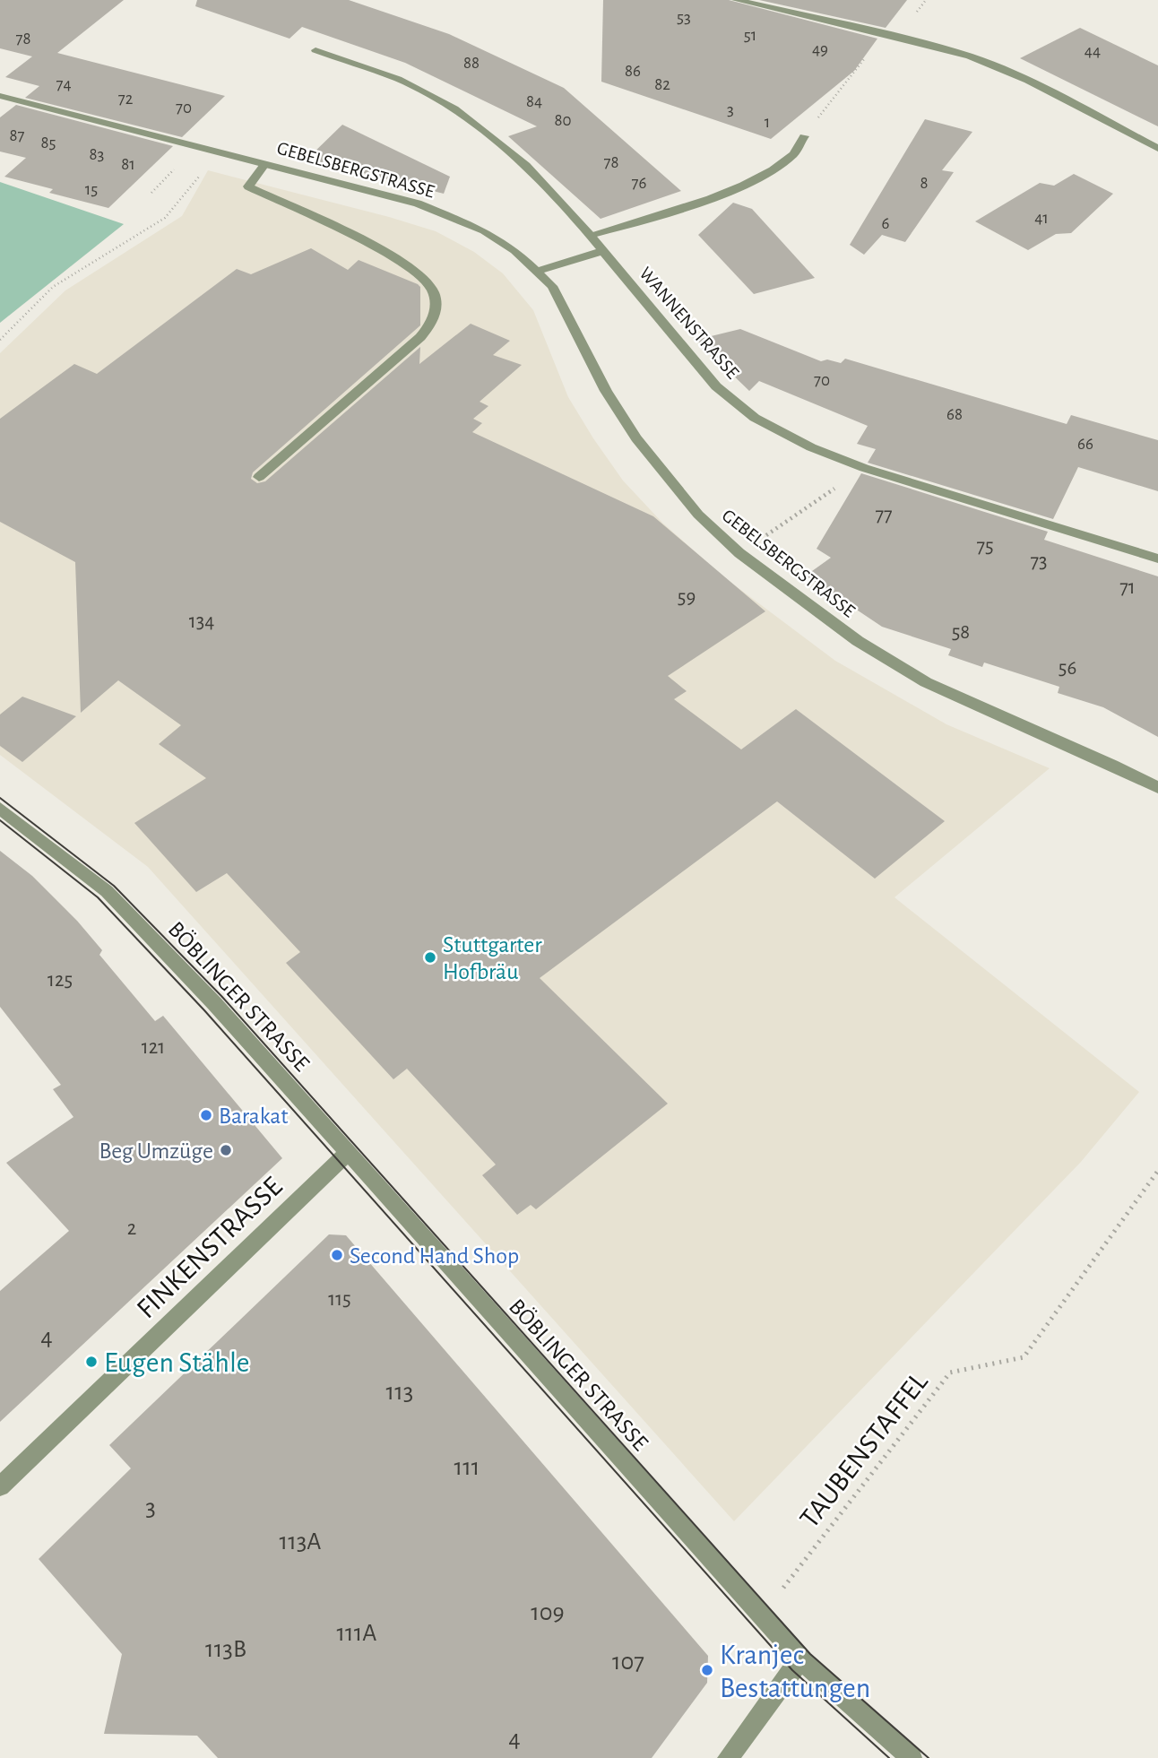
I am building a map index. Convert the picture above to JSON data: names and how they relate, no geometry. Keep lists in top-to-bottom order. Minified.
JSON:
{"streets":{"street":["GEBELSBERGSTRASSE","WANNENSTRASSE","BÖBLINGER STRASSE","FINKENSTRASSE"],"path":["TAUBENSTAFFEL"]},"crossings":[["BÖBLINGER STRASSE","FINKENSTRASSE"],["BÖBLINGER STRASSE","TAUBENSTAFFEL"]],"places":["Stuttgarter Hofbräu","Barakat","Beg Umzüge","Second Hand Shop","Eugen Stähle","Kranjec Bestattungen"],"house_numbers":["53","51","78","49","44","88","86","74","82","72","84","70","3","80","1","87","85","83","78","81","76","8","15","41","6","70","68","66","77","75","73","71","59","134","58","56","125","121","2","115","4","113","111","3","113A","109","111A","113B","107","4"]}
